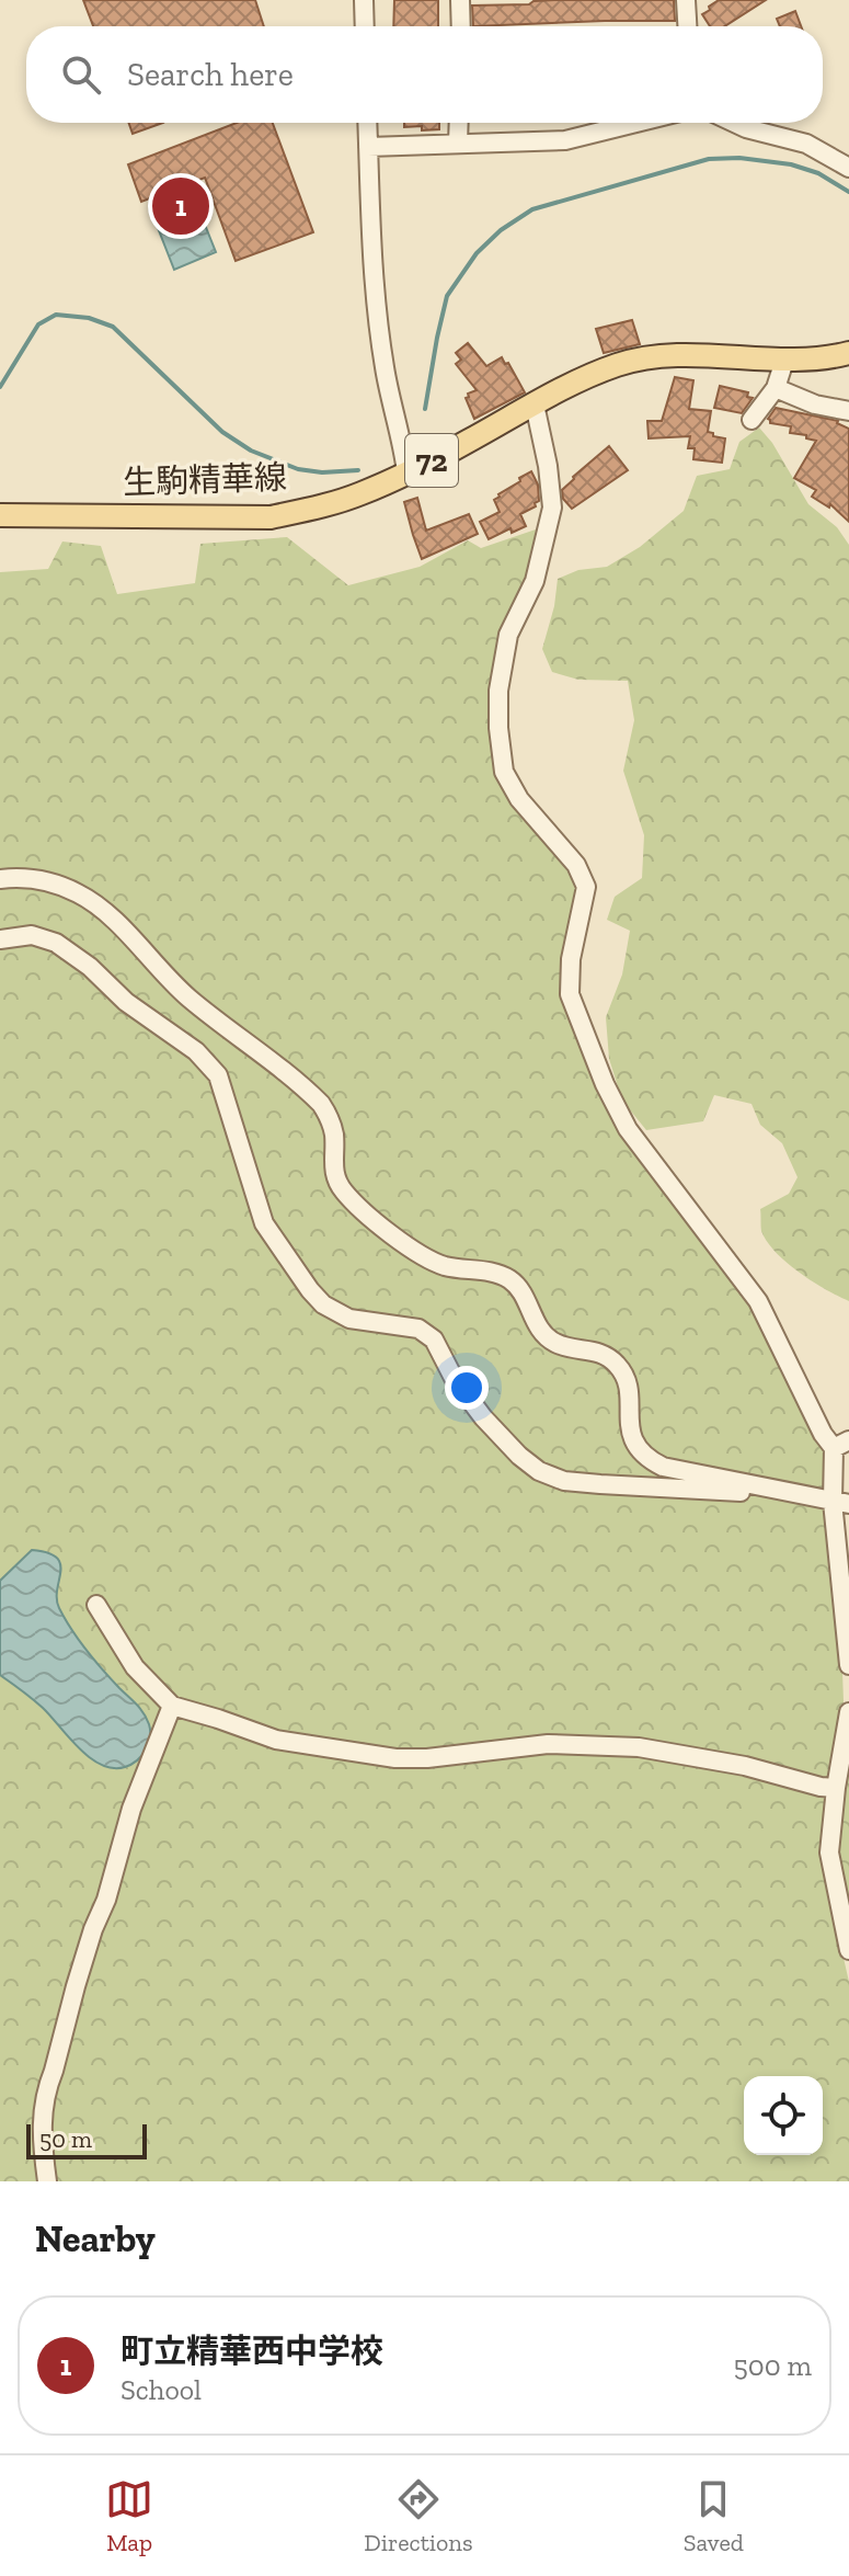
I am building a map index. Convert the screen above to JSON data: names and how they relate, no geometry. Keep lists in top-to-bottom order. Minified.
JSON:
{"streets":{"main road":["72","生駒精華線"]},"scale_bar":"50 m","page":{"search":"Search here","pins":"1","scale":"50 m","heading":"Nearby","list":[{"mark":"1","name":"町立精華西中学校","note":"School","value":"500 m"}],"nav":["Map","Directions","Saved"]}}
